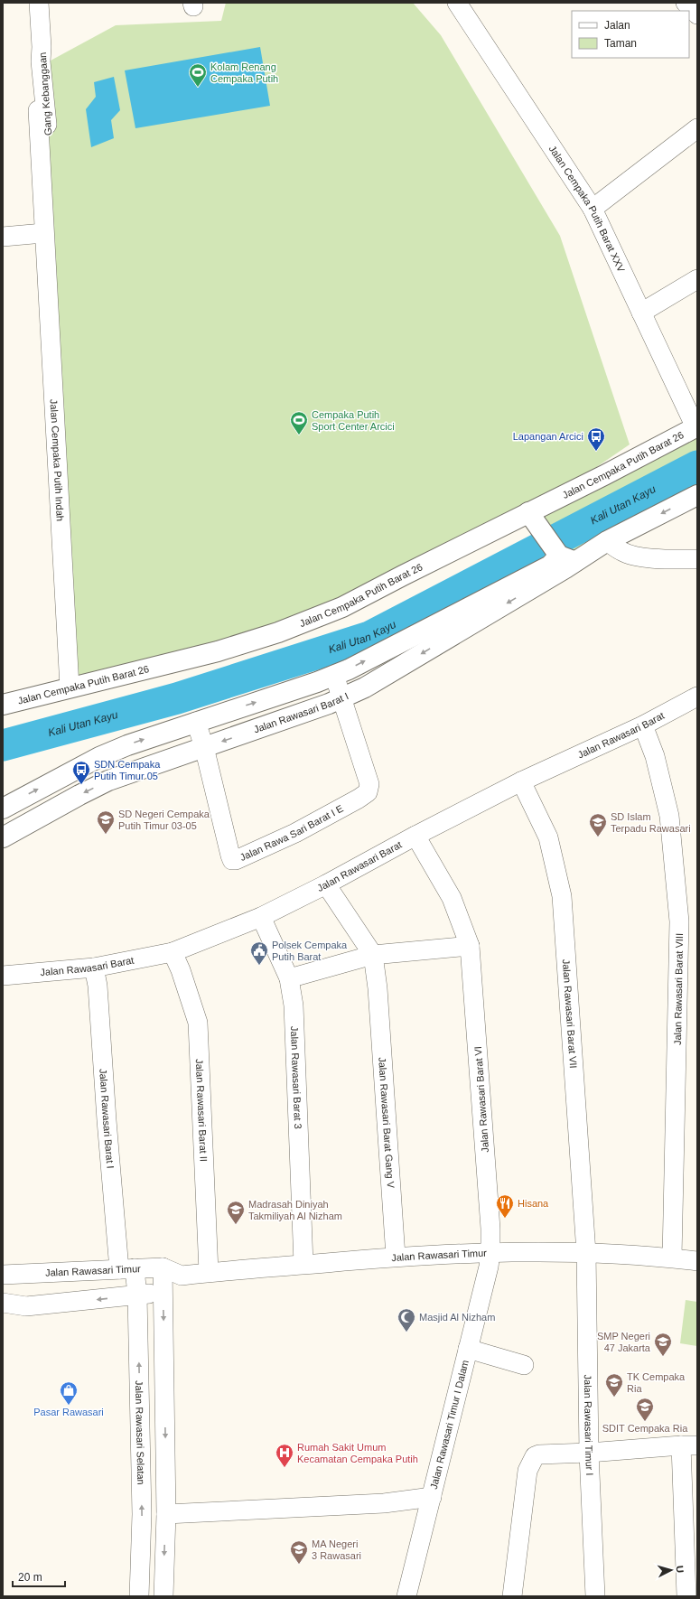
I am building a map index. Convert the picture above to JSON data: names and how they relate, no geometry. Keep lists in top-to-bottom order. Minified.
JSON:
{"streets":{"street":["Gang Kebanggaan","Jalan Cempaka Putih Barat XXV","Jalan Cempaka Putih Indah","Jalan Cempaka Putih Barat 26","Jalan Rawasari Barat I","Jalan Rawasari Barat","Jalan Rawa Sari Barat I E","Jalan Rawasari Barat VIII","Jalan Rawasari Barat VII","Jalan Rawasari Barat 3","Jalan Rawasari Barat VI","Jalan Rawasari Barat II","Jalan Rawasari Barat Gang V","Jalan Rawasari Timur","Jalan Rawasari Timur I Dalam","Jalan Rawasari Timur I","Jalan Rawasari Selatan"]},"crossings":[["Gang Kebanggaan","Jalan Cempaka Putih Indah"],["Jalan Cempaka Putih Barat XXV","Jalan Cempaka Putih Barat 26"],["Jalan Cempaka Putih Indah","Jalan Cempaka Putih Barat 26"],["Jalan Rawasari Barat I","Jalan Rawasari Barat"],["Jalan Rawasari Barat I","Jalan Rawa Sari Barat I E"],["Jalan Rawasari Barat I","Jalan Rawasari Timur"],["Jalan Rawasari Barat I","Jalan Rawasari Selatan"],["Jalan Rawasari Barat","Jalan Rawasari Barat VIII"],["Jalan Rawasari Barat","Jalan Rawasari Barat VII"],["Jalan Rawasari Barat","Jalan Rawasari Barat 3"],["Jalan Rawasari Barat","Jalan Rawasari Barat VI"],["Jalan Rawasari Barat","Jalan Rawasari Barat II"],["Jalan Rawasari Barat VIII","Jalan Rawasari Timur"],["Jalan Rawasari Barat VII","Jalan Rawasari Timur"],["Jalan Rawasari Barat VII","Jalan Rawasari Timur I"],["Jalan Rawasari Barat 3","Jalan Rawasari Timur"],["Jalan Rawasari Barat VI","Jalan Rawasari Timur"],["Jalan Rawasari Barat VI","Jalan Rawasari Timur I Dalam"],["Jalan Rawasari Barat II","Jalan Rawasari Timur"],["Jalan Rawasari Barat Gang V","Jalan Rawasari Timur"],["Jalan Rawasari Timur","Jalan Rawasari Timur I Dalam"],["Jalan Rawasari Timur","Jalan Rawasari Timur I"],["Jalan Rawasari Timur","Jalan Rawasari Selatan"]],"water":["Kali Utan Kayu"],"places":{"sports":["Kolam Renang Cempaka Putih","Cempaka Putih Sport Center Arcici"],"bus stop":["Lapangan Arcici","SDN Cempaka Putih Timur 05"],"school or university":["SD Negeri Cempaka Putih Timur 03-05","SD Islam Terpadu Rawasari","Madrasah Diniyah Takmiliyah Al Nizham","SMP Negeri 47 Jakarta","TK Cempaka Ria","SDIT Cempaka Ria","MA Negeri 3 Rawasari"],"public building":["Polsek Cempaka Putih Barat"],"restaurant":["Hisana"],"mosque":["Masjid Al Nizham"],"shop":["Pasar Rawasari"],"hospital":["Rumah Sakit Umum Kecamatan Cempaka Putih"]},"legend":["Jalan","Taman"],"scale_bar":"20 m","north":"right"}
